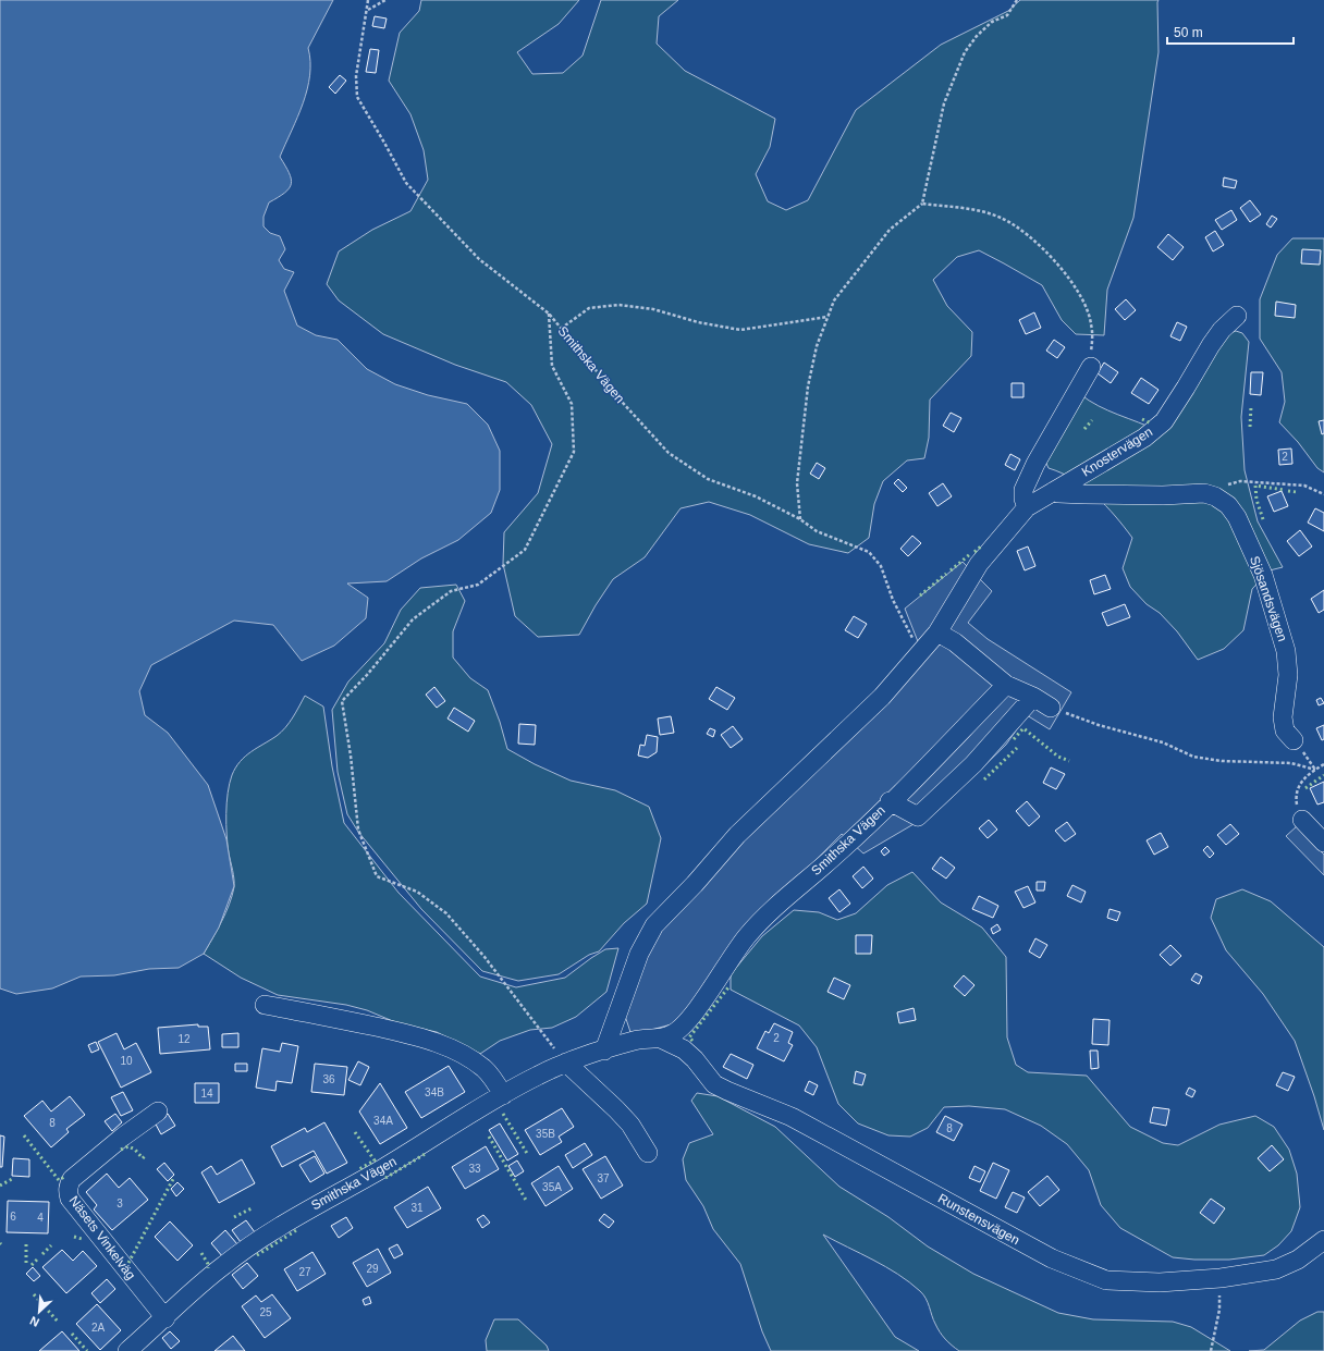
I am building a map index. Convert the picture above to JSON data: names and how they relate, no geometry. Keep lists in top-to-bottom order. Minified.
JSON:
{"streets":{"street":["Smithska Vägen","Knostervägen","Sjösandsvägen","Runstensvägen","Näsets Vinkelväg"]},"crossings":[["Smithska Vägen","Runstensvägen"],["Smithska Vägen","Näsets Vinkelväg"]],"house_numbers":["2","2","12","10","36","34B","14","34A","8","8","35B","33","37","35A","3","31","6","4","29","27","25","2A"],"scale_bar":"50 m","north":"bottom left"}
